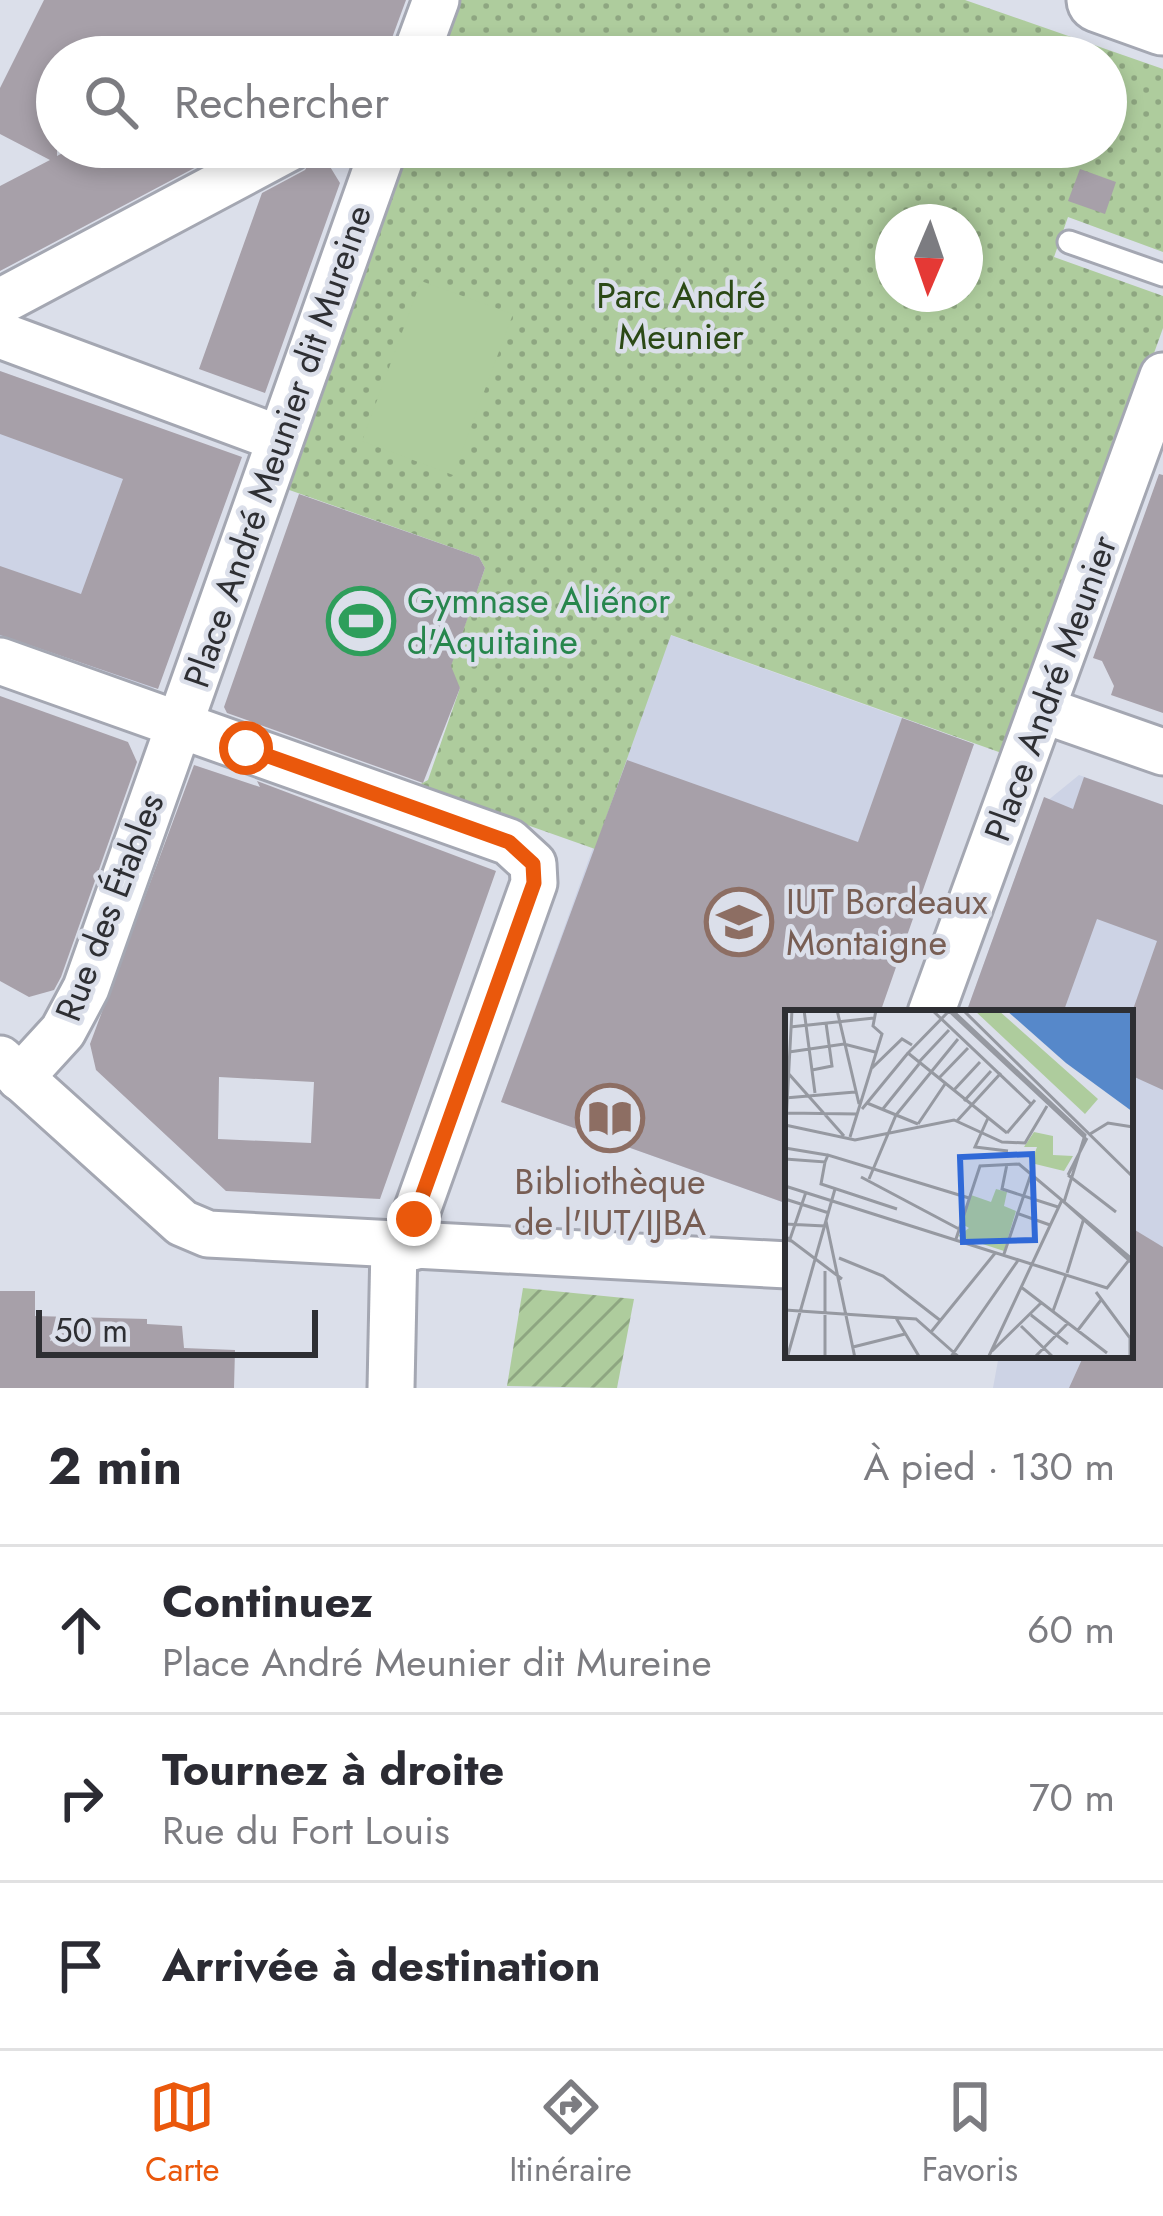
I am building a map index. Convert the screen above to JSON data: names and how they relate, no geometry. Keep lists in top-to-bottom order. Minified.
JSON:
{"streets":{"street":["Place André Meunier dit Mureine","Place André Meunier","Rue des Étables"]},"crossings":[["Place André Meunier dit Mureine","Rue des Étables"]],"parks":["Parc André Meunier"],"places":{"sports":["Gymnase Aliénor d'Aquitaine"],"school or university":["IUT Bordeaux Montaigne"],"library":["Bibliothèque de l'IUT/IJBA"]},"scale_bar":"50 m","north":"bottom","page":{"search":"Rechercher","scale":"50 m","heading":["2 min","À pied · 130 m"],"list":[["Continuez","Place André Meunier dit Mureine","60 m"],["Tournez à droite","Rue du Fort Louis","70 m"],"Arrivée à destination"],"nav":["Carte","Itinéraire","Favoris"]}}
